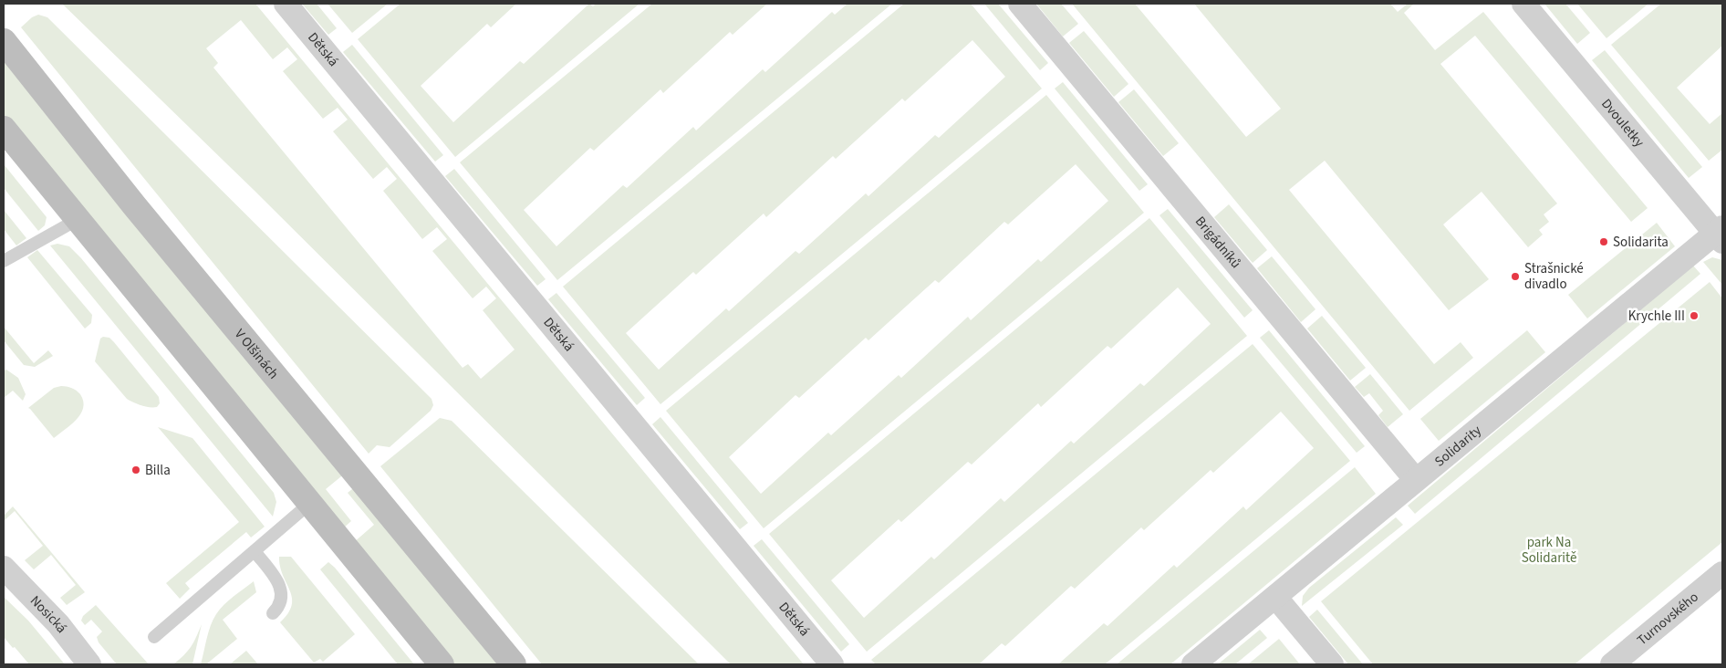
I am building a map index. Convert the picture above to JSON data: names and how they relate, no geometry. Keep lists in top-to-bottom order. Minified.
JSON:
{"streets":{"main road":["V Olšinách"],"street":["Dětská","Dvouletky","Brigádníků","Solidarity","Nosická","Turnovského"]},"crossings":[["Dvouletky","Solidarity"],["Brigádníků","Solidarity"]],"parks":["park Na Solidaritě"],"places":["Solidarita","Strašnické divadlo","Krychle III","Billa"]}
